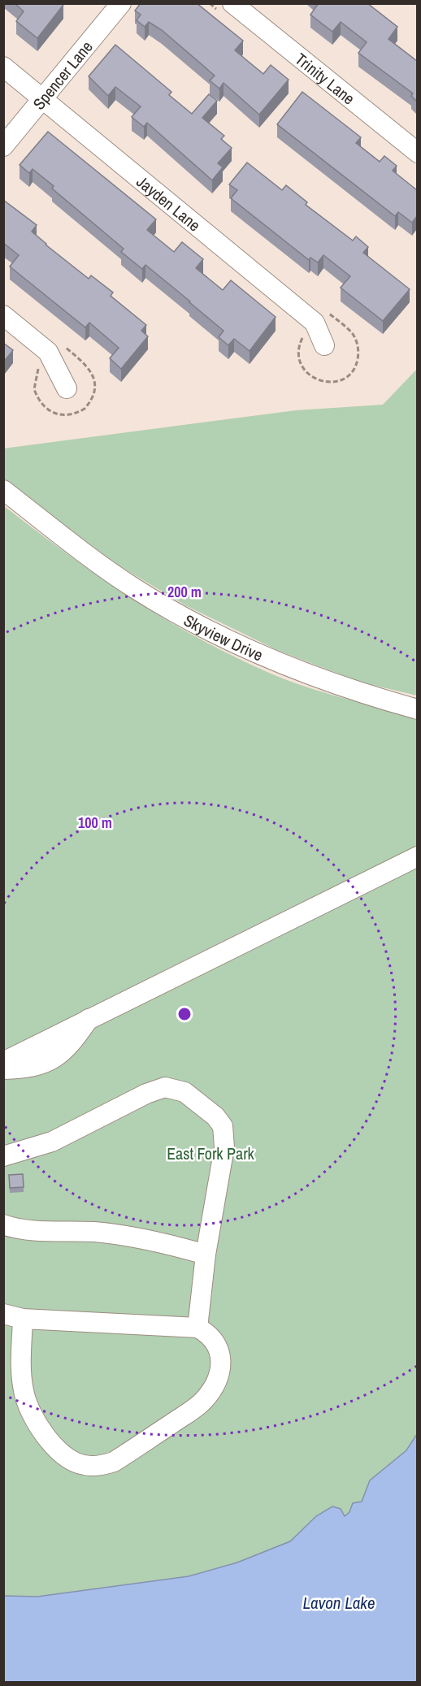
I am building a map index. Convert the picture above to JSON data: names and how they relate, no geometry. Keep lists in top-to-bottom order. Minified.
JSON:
{"streets":{"street":["Spencer Lane","Trinity Lane","Jayden Lane","Skyview Drive"]},"crossings":[["Spencer Lane","Jayden Lane"]],"water":["Lavon Lake"],"parks":["East Fork Park"],"rings":["200 m","100 m"]}
